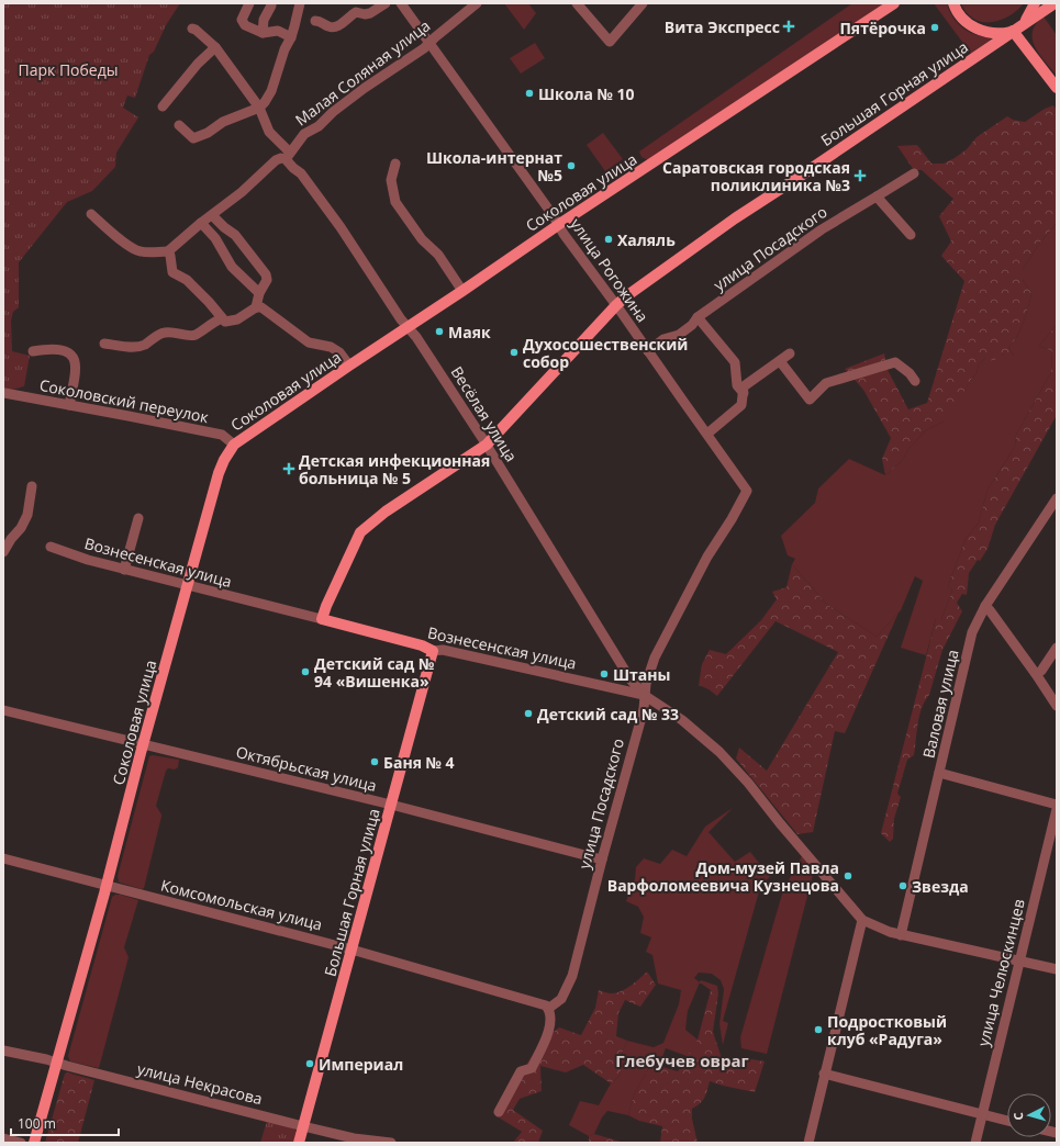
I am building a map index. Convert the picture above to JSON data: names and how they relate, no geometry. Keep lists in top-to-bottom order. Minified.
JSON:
{"streets":{"main road":["Большая Горная улица","Соколовая улица","Вознесенская улица"],"street":["Малая Соляная улица","улица Посадского","улица Рогожина","Соколовский переулок","Весёлая улица","Валовая улица","Октябрьская улица","Комсомольская улица","улица Челюскинцев","улица Некрасова"]},"crossings":[["Малая Соляная улица","улица Рогожина"],["Малая Соляная улица","Весёлая улица"],["Большая Горная улица","улица Рогожина"],["Большая Горная улица","Весёлая улица"],["Большая Горная улица","Вознесенская улица"],["Большая Горная улица","Октябрьская улица"],["Большая Горная улица","Комсомольская улица"],["Большая Горная улица","улица Некрасова"],["Соколовая улица","улица Рогожина"],["Соколовая улица","Соколовский переулок"],["Соколовая улица","Весёлая улица"],["Соколовая улица","Вознесенская улица"],["Соколовая улица","Октябрьская улица"],["Соколовая улица","Комсомольская улица"],["Соколовая улица","улица Некрасова"],["улица Посадского","улица Рогожина"],["улица Посадского","Весёлая улица"],["улица Посадского","Вознесенская улица"],["улица Посадского","Октябрьская улица"],["улица Посадского","Комсомольская улица"],["Весёлая улица","Вознесенская улица"]],"districts":["Глебучев овраг"],"parks":["Парк Победы"],"places":{"health":["Вита Экспресс","Саратовская городская поликлиника №3","Детская инфекционная больница № 5"],"other":["Пятёрочка","Школа № 10","Школа-интернат №5","Халяль","Маяк","Духосошественский собор","Детский сад № 94 «Вишенка»","Штаны","Детский сад № 33","Баня № 4","Дом-музей Павла Варфоломеевича Кузнецова","Звезда","Подростковый клуб «Радуга»","Империал"]},"scale_bar":"100 m","north":"left"}
